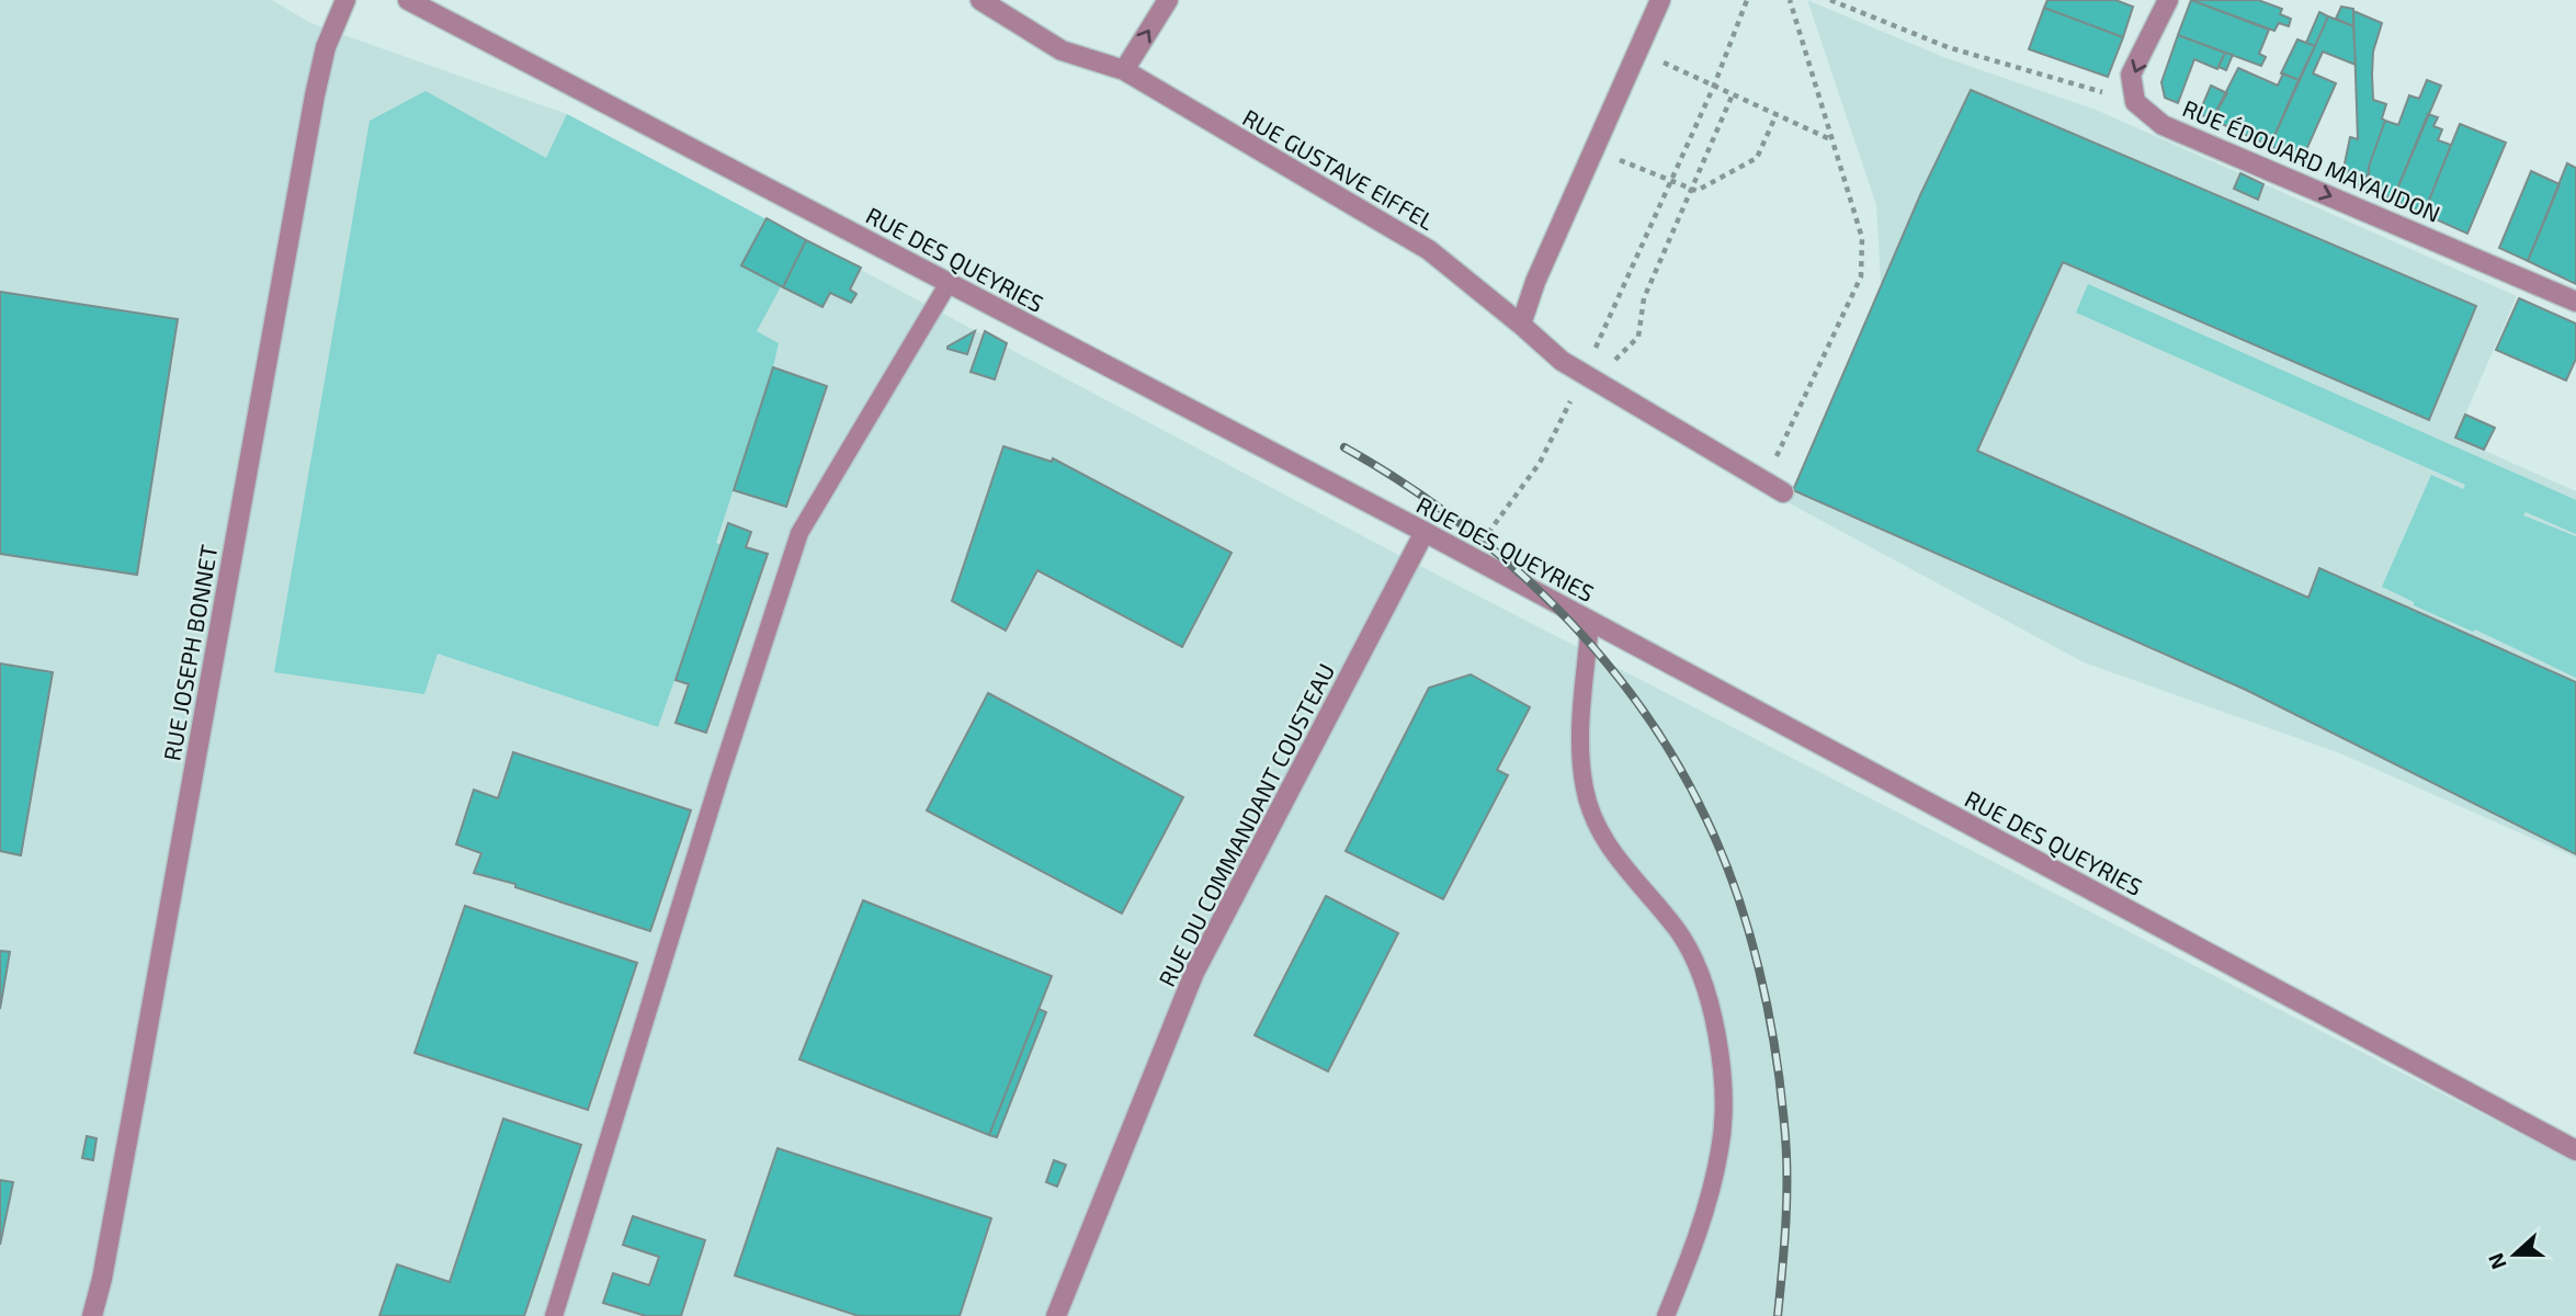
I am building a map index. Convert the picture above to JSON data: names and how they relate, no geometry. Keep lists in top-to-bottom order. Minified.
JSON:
{"streets":{"street":["RUE ÉDOUARD MAYAUDON","RUE GUSTAVE EIFFEL","RUE DES QUEYRIES","RUE JOSEPH BONNET","RUE DU COMMANDANT COUSTEAU"]},"crossings":[["RUE DES QUEYRIES","RUE DU COMMANDANT COUSTEAU"]],"one_way":["RUE ÉDOUARD MAYAUDON"],"north":"left"}
